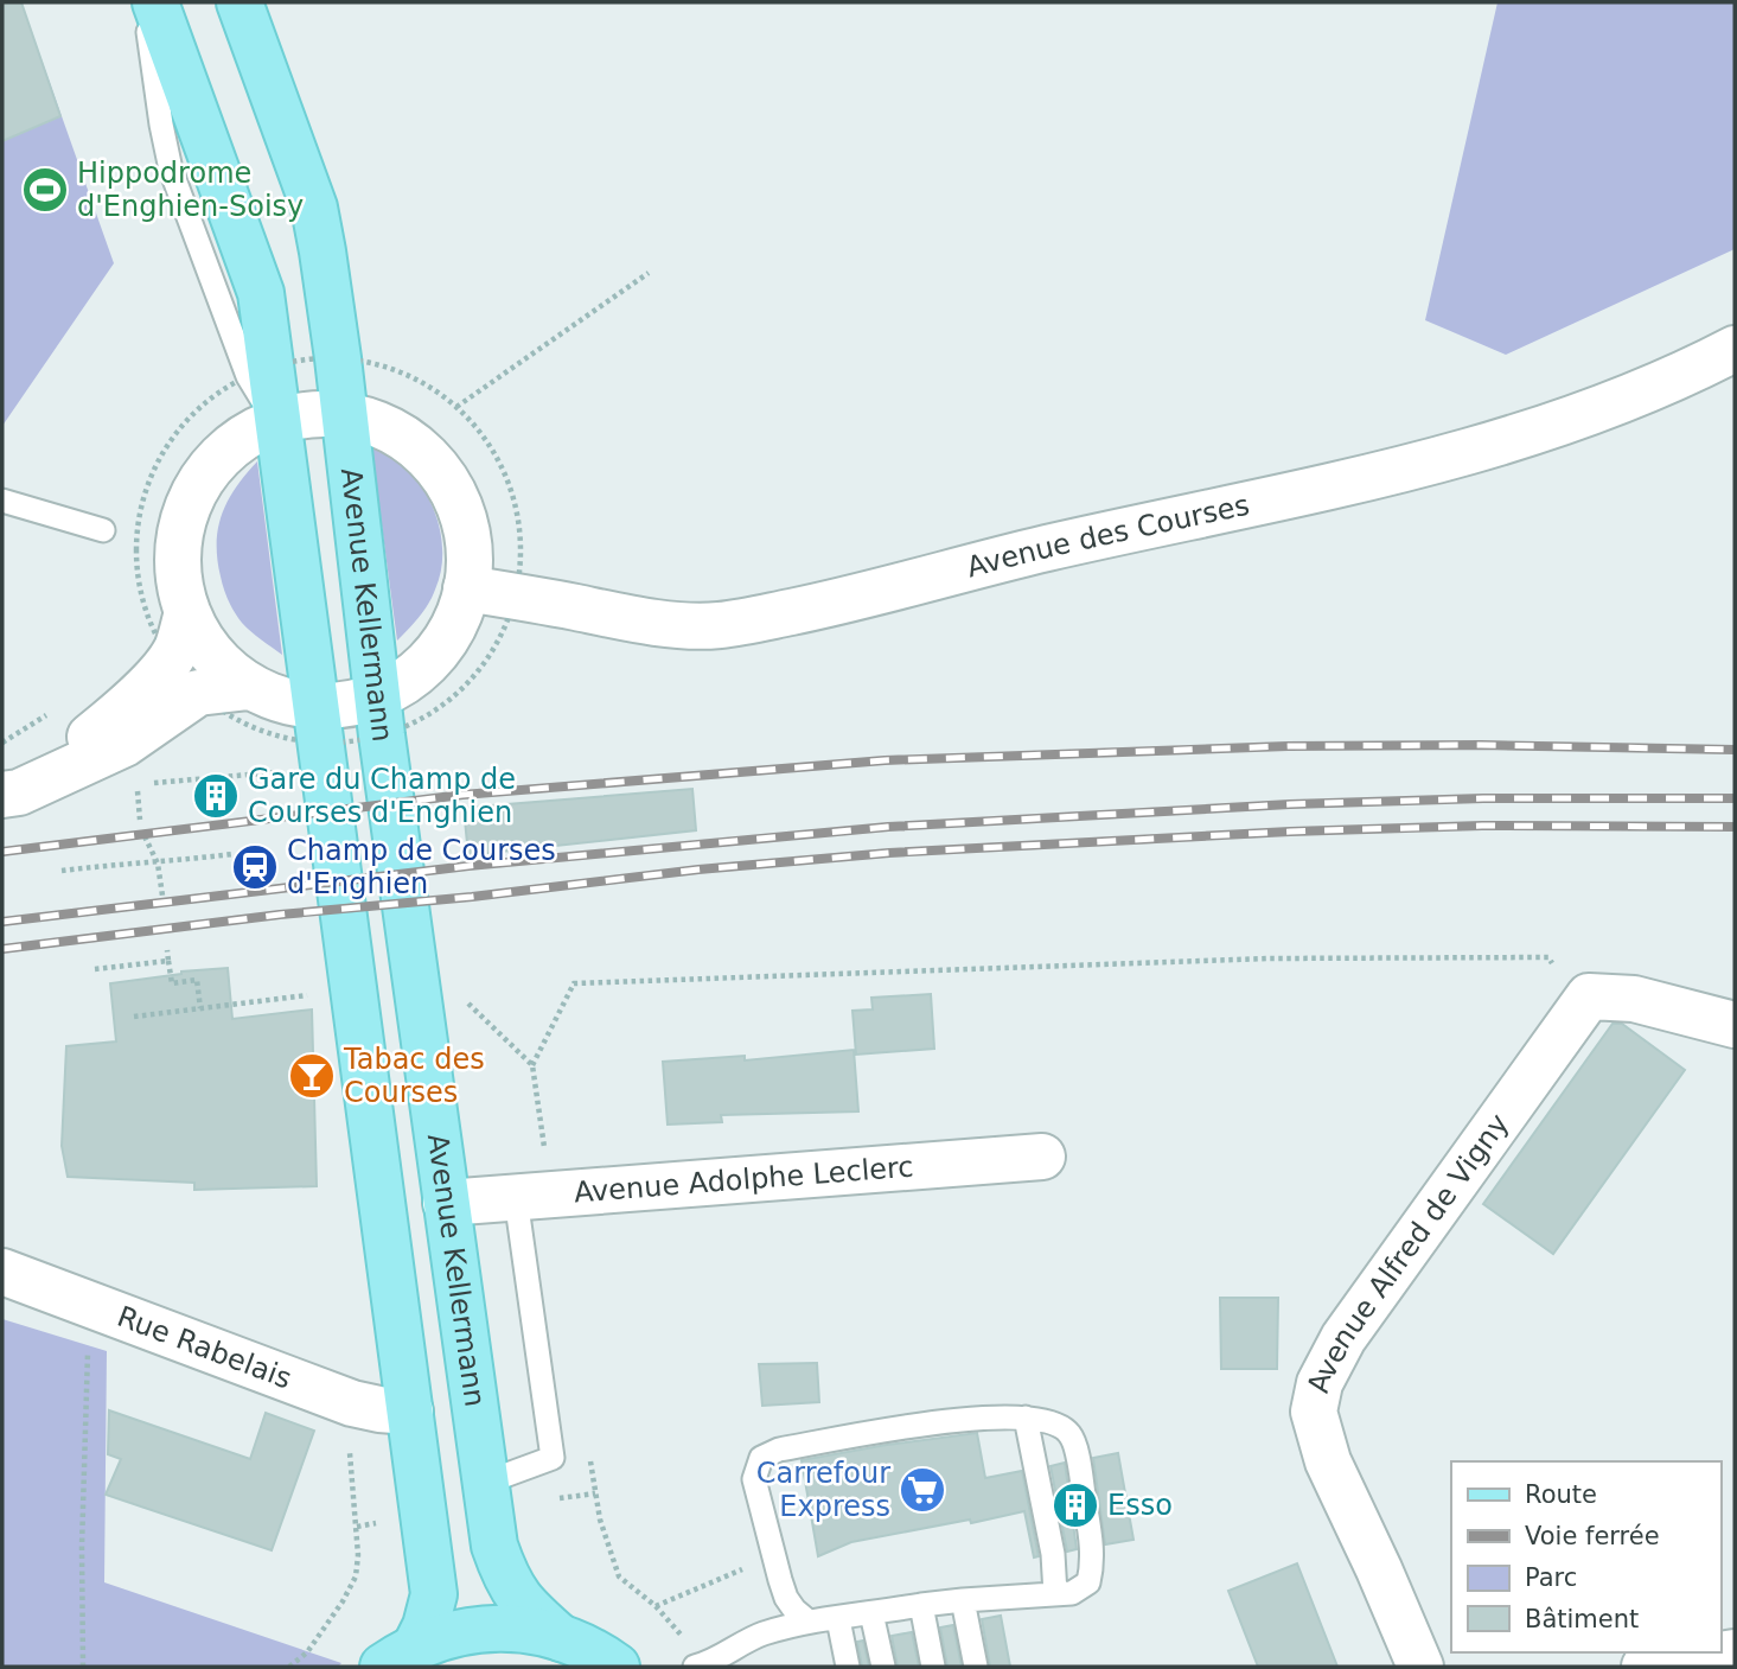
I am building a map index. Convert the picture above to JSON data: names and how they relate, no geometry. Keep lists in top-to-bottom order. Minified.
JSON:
{"streets":{"main road":["Avenue Kellermann"],"street":["Avenue des Courses","Avenue Adolphe Leclerc","Avenue Alfred de Vigny","Rue Rabelais"]},"crossings":[["Avenue Kellermann","Avenue Adolphe Leclerc"],["Avenue Kellermann","Rue Rabelais"]],"places":{"sports":["Hippodrome d'Enghien-Soisy"],"building":["Gare du Champ de Courses d'Enghien","Esso"],"station":["Champ de Courses d'Enghien"],"bar":["Tabac des Courses"],"supermarket":["Carrefour Express"]},"legend":["Route","Voie ferrée","Parc","Bâtiment"]}
